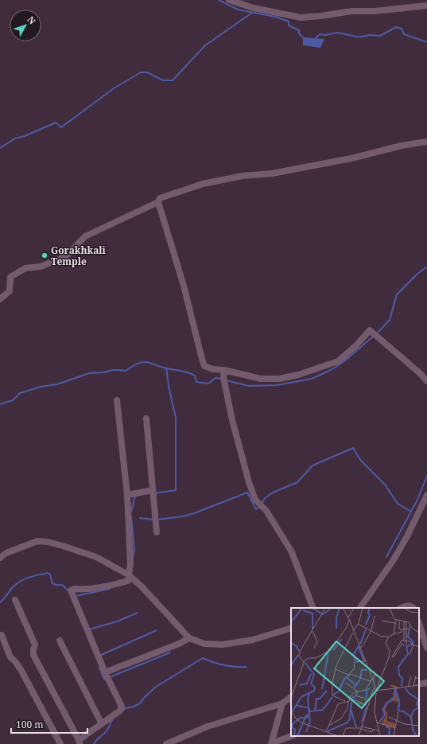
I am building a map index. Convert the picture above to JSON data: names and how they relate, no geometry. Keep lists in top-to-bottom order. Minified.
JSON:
{"places":["Gorakhkali Temple"],"scale_bar":"100 m","north":"top right"}
